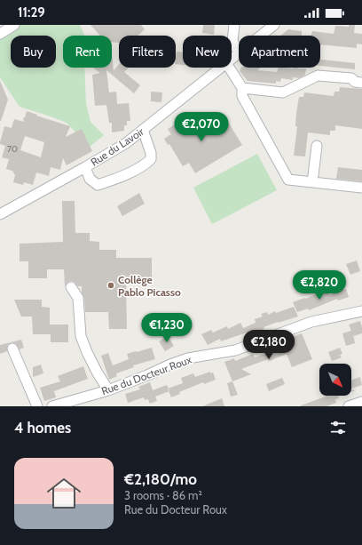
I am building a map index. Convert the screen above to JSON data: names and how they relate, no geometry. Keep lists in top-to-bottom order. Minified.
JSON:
{"streets":{"street":["Rue du Lavoir","Rue du Docteur Roux"]},"places":["Collège Pablo Picasso"],"house_numbers":["70"],"north":"bottom right","page":{"status":"11:29","chip":["Buy","Rent","Filters","New","Apartment"],"price":["€2,070","€2,820","€1,230","€2,180"],"heading":"4 homes","list":[{"name":"€2,180/mo","note":"3 rooms · 86 m² · Rue du Docteur Roux"}]}}
